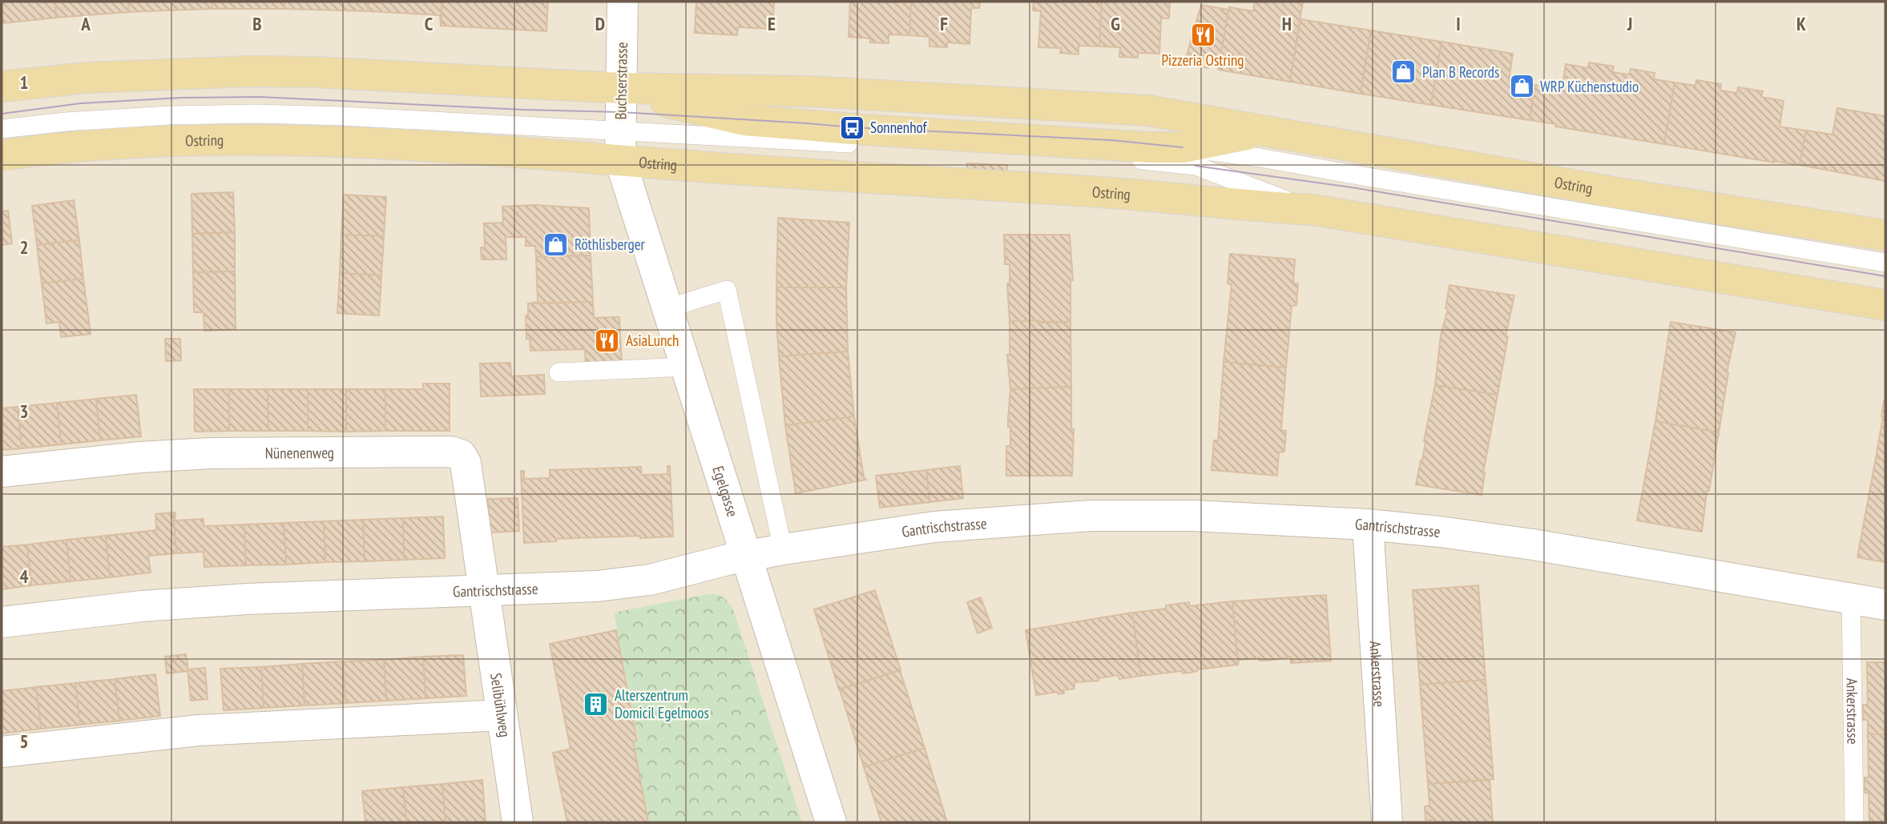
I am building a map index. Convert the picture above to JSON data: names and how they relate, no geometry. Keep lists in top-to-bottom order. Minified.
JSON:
{"streets":{"main road":["Ostring"],"street":["Buchserstrasse","Nünenenweg","Egelgasse","Gantrischstrasse","Ankerstrasse","Selibühlweg"]},"crossings":[["Buchserstrasse","Ostring"],["Buchserstrasse","Egelgasse"],["Ostring","Egelgasse"],["Nünenenweg","Gantrischstrasse"],["Nünenenweg","Selibühlweg"],["Egelgasse","Gantrischstrasse"],["Gantrischstrasse","Ankerstrasse"],["Gantrischstrasse","Selibühlweg"]],"places":{"restaurant":["Pizzeria Ostring","AsiaLunch"],"shop":["Plan B Records","WRP Küchenstudio","Röthlisberger"],"bus stop":["Sonnenhof"],"building":["Alterszentrum Domicil Egelmoos"]},"grid":{"columns":["A","B","C","D","E","F","G","H","I","J","K"],"rows":["1","2","3","4","5"]}}
